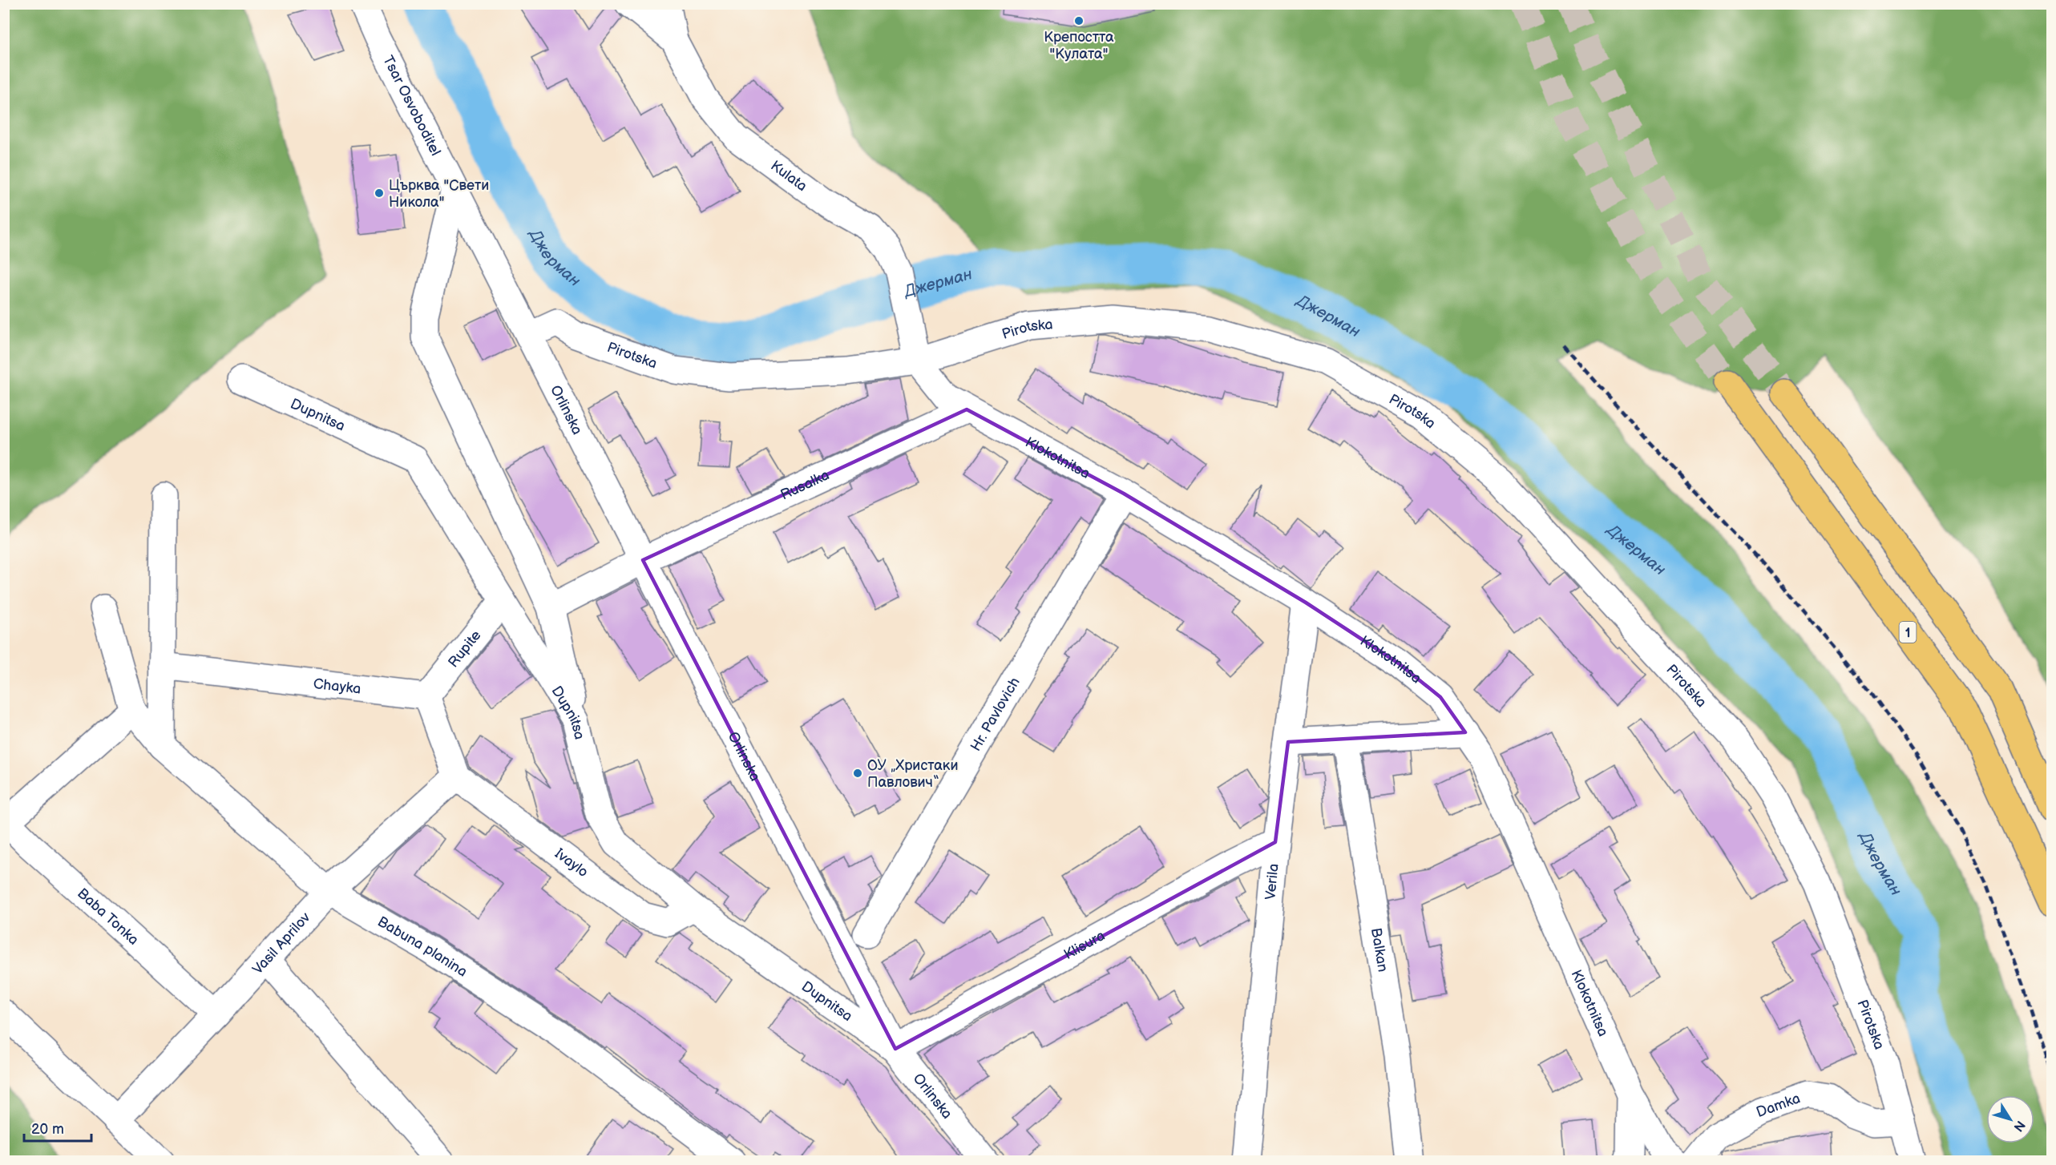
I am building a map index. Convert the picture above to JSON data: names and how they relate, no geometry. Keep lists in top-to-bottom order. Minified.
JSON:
{"streets":{"main road":["1"],"street":["Tsar Osvoboditel","Kulata","Pirotska","Orlinska","Dupnitsa","Klokotnitsa","Rusalka","Rupite","Chayka","Hr. Pavlovich","Ivaylo","Verila","Baba Tonka","Vasil Aprilov","Klisura","Babuna planina","Balkan","Damka"]},"crossings":[["Tsar Osvoboditel","Pirotska"],["Tsar Osvoboditel","Orlinska"],["Kulata","Pirotska"],["Kulata","Klokotnitsa"],["Pirotska","Orlinska"],["Pirotska","Klokotnitsa"],["Pirotska","Damka"],["Orlinska","Dupnitsa"],["Orlinska","Rusalka"],["Orlinska","Klisura"],["Dupnitsa","Rupite"],["Dupnitsa","Ivaylo"],["Dupnitsa","Klisura"],["Klokotnitsa","Rusalka"],["Klokotnitsa","Hr. Pavlovich"],["Klokotnitsa","Verila"],["Rupite","Chayka"],["Ivaylo","Vasil Aprilov"],["Verila","Klisura"],["Baba Tonka","Vasil Aprilov"],["Vasil Aprilov","Babuna planina"]],"water":["Джерман"],"places":["Крепостта \"Кулата\"","Църква \"Свети Никола\"","ОУ „Христаки Павлович“"],"scale_bar":"20 m","north":"bottom right"}
